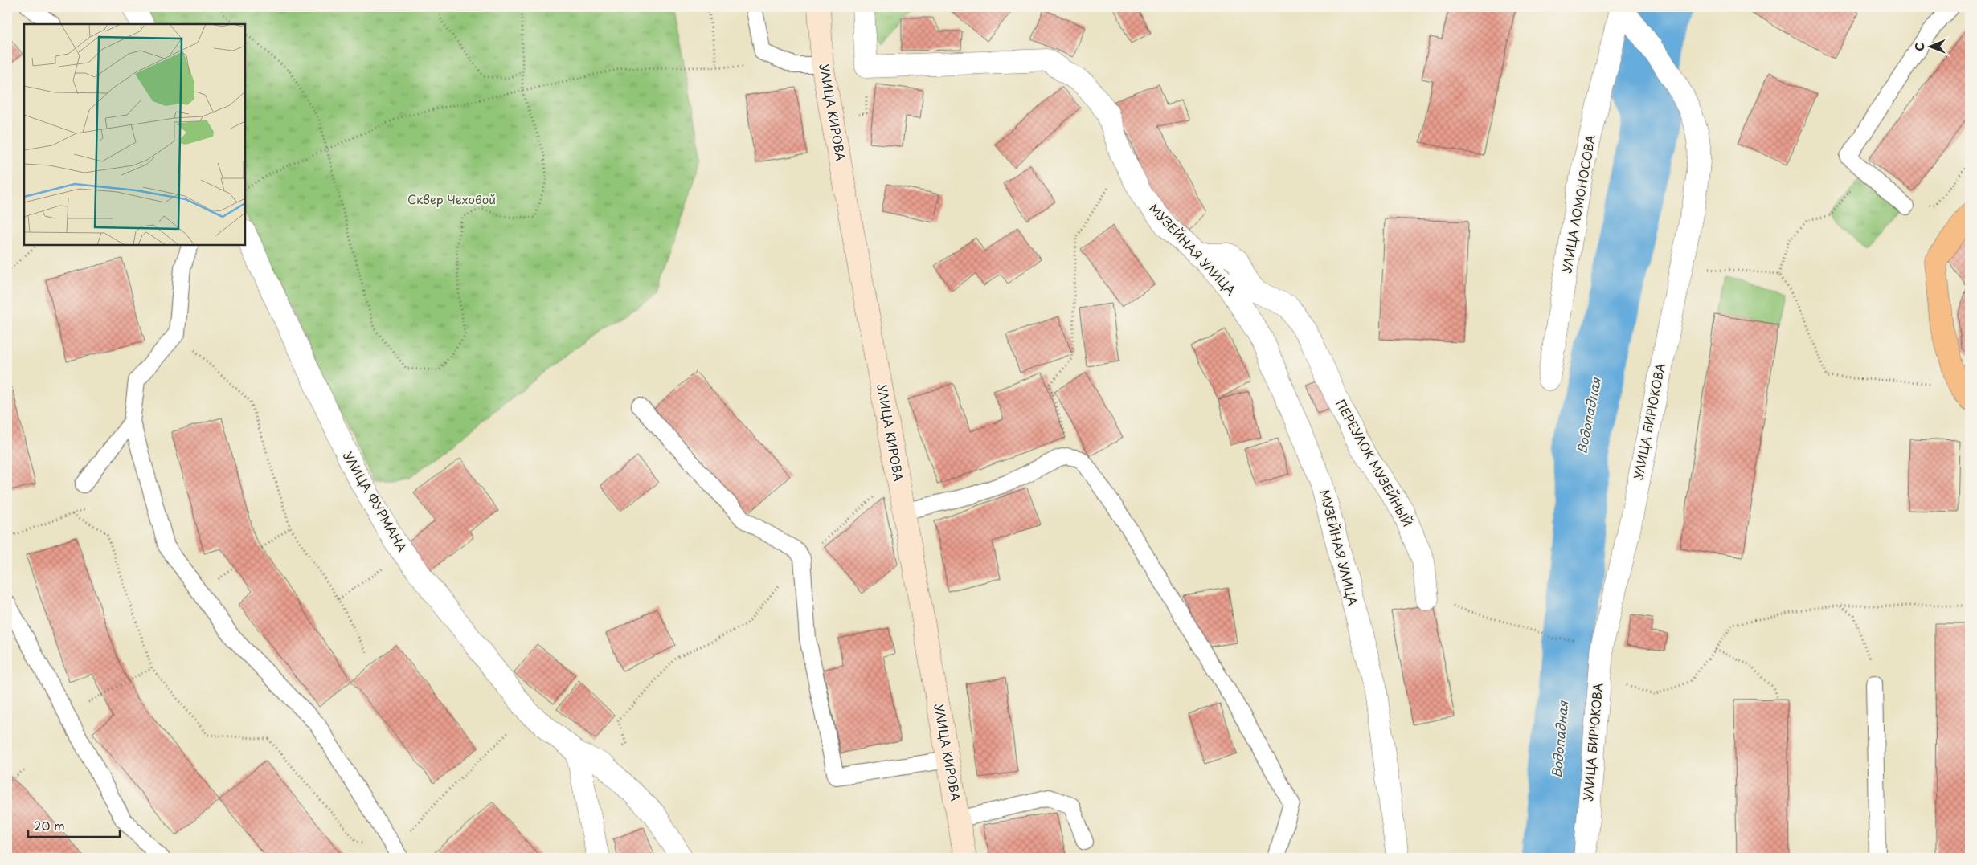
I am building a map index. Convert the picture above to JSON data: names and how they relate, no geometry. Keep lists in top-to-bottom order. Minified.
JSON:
{"streets":{"main road":["УЛИЦА КИРОВА"],"street":["УЛИЦА ЛОМОНОСОВА","МУЗЕЙНАЯ УЛИЦА","УЛИЦА БИРЮКОВА","ПЕРЕУЛОК МУЗЕЙНЫЙ","УЛИЦА ФУРМАНА"]},"crossings":[["УЛИЦА ЛОМОНОСОВА","УЛИЦА БИРЮКОВА"],["МУЗЕЙНАЯ УЛИЦА","ПЕРЕУЛОК МУЗЕЙНЫЙ"]],"water":["Водопадная"],"parks":["Сквер Чеховой"],"scale_bar":"20 m","north":"left"}
